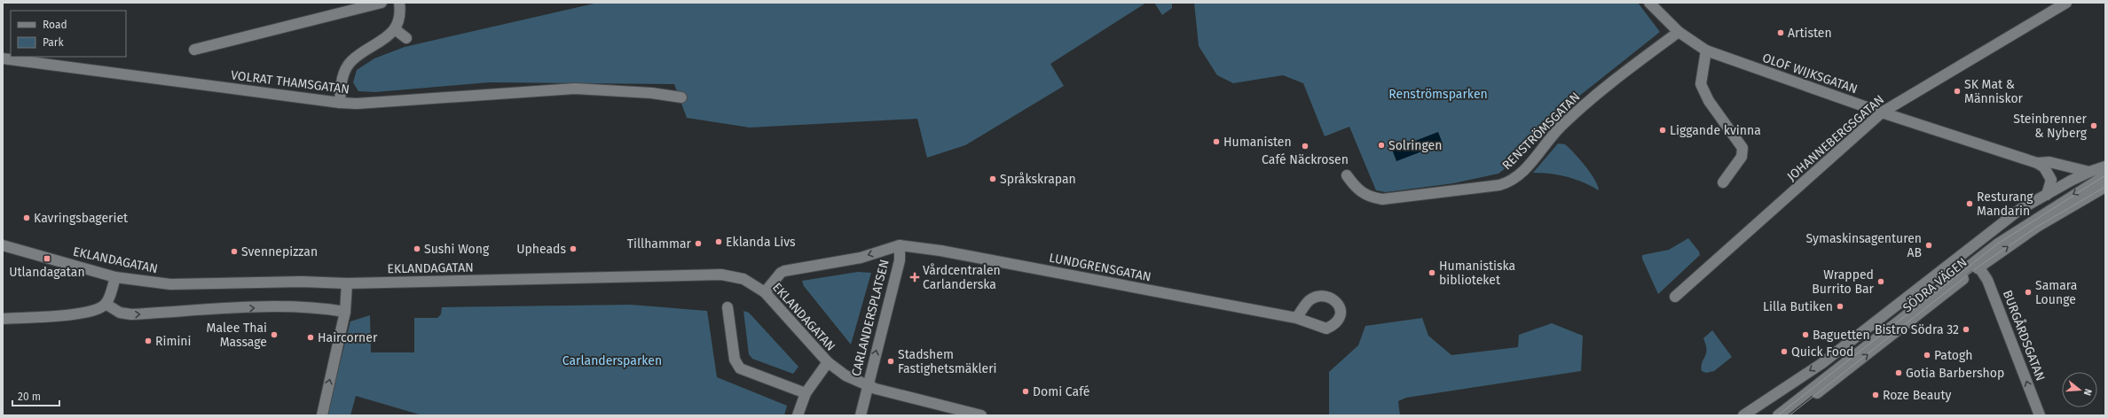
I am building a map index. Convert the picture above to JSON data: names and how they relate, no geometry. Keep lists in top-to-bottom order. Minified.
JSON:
{"streets":{"street":["OLOF WIJKSGATAN","VOLRAT THAMSGATAN","RENSTRÖMSGATAN","JOHANNEBERGSGATAN","EKLANDAGATAN","LUNDGRENSGATAN","SÖDRA VÄGEN","CARLANDERSPLATSEN","BURGÅRDSGATAN"]},"crossings":[["OLOF WIJKSGATAN","RENSTRÖMSGATAN"],["OLOF WIJKSGATAN","JOHANNEBERGSGATAN"],["OLOF WIJKSGATAN","SÖDRA VÄGEN"],["EKLANDAGATAN","CARLANDERSPLATSEN"],["LUNDGRENSGATAN","CARLANDERSPLATSEN"],["SÖDRA VÄGEN","BURGÅRDSGATAN"]],"one_way":["BURGÅRDSGATAN"],"parks":["Renströmsparken","Carlandersparken"],"places":{"other":["Artisten","SK Mat & Människor","Steinbrenner & Nyberg","Liggande kvinna","Humanisten","Solringen","Café Näckrosen","Språkskrapan","Resturang Mandarin","Kavringsbageriet","Eklanda Livs","Tillhammar","Symaskinsagenturen AB","Sushi Wong","Upheads","Svennepizzan","Humanistiska biblioteket","Wrapped Burrito Bar","Samara Lounge","Lilla Butiken","Bistro Södra 32","Malee Thai Massage","Baguetten","Haircorner","Rimini","Quick Food","Patogh","Stadshem Fastighetsmäkleri","Gotia Barbershop","Domi Café","Roze Beauty"],"transit":["Utlandagatan"],"health":["Vårdcentralen Carlanderska"]},"legend":["Road","Park"],"scale_bar":"20 m","north":"right"}
